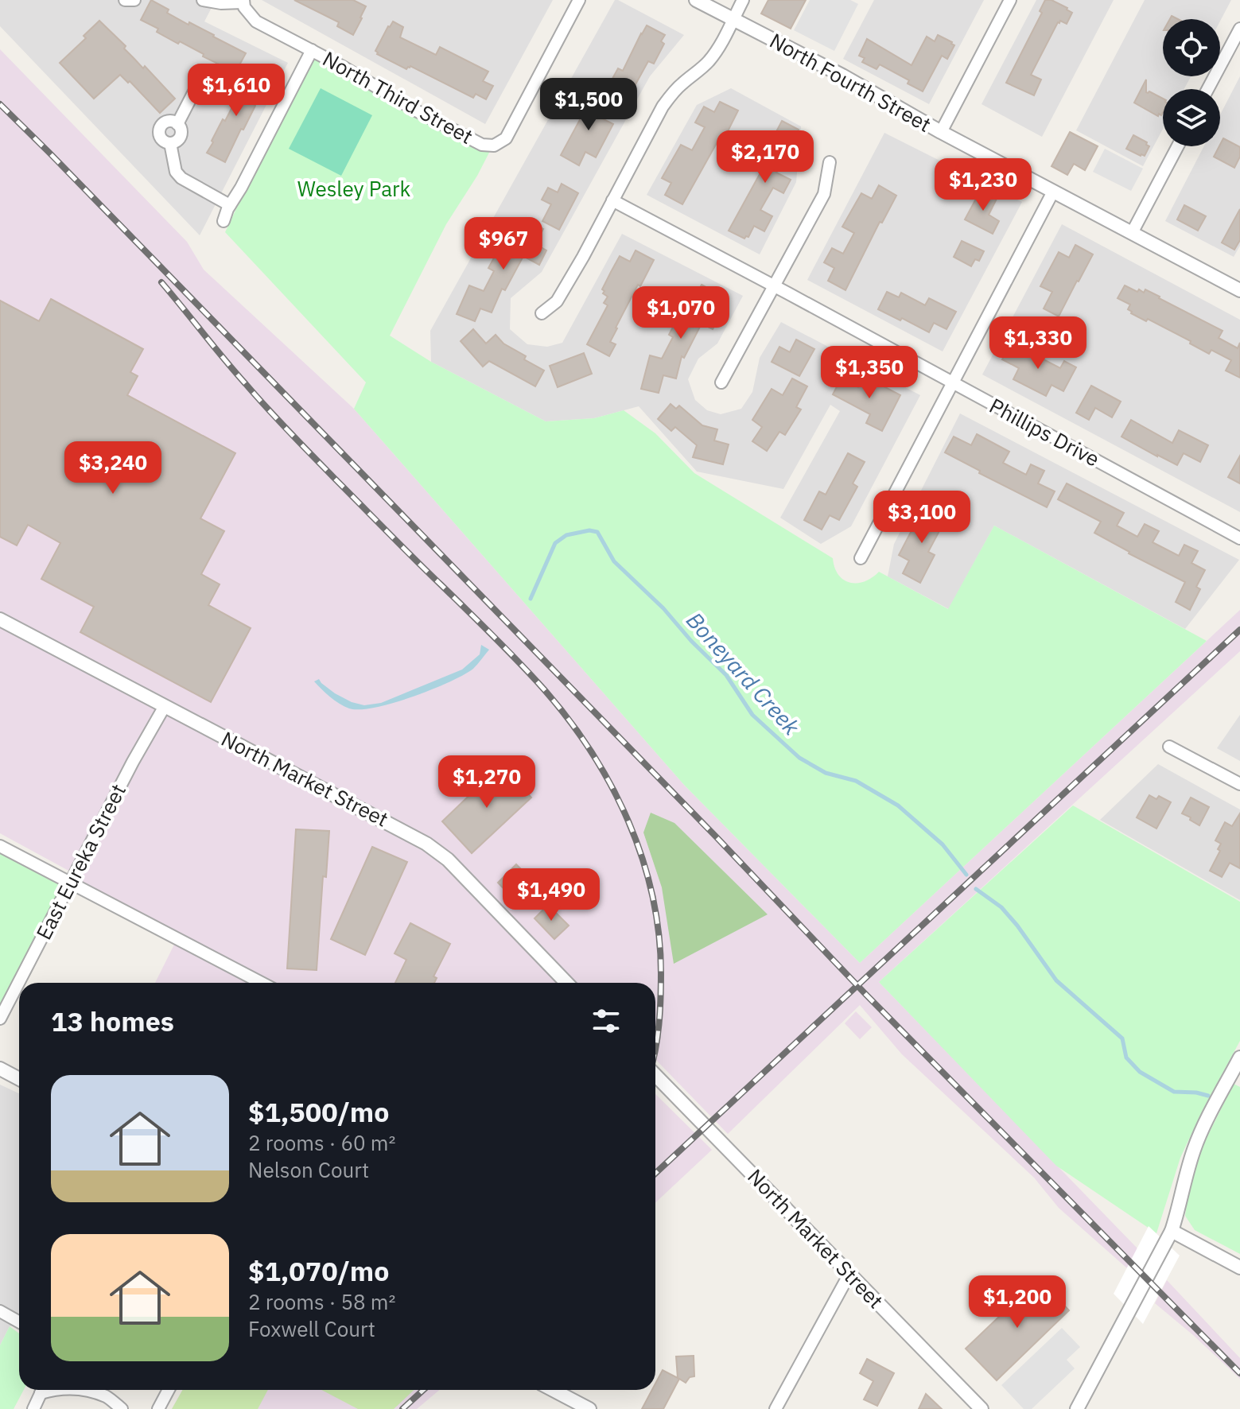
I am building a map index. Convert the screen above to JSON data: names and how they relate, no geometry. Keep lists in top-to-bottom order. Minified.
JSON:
{"streets":{"street":["North Fourth Street","North Third Street","Phillips Drive","North Market Street","East Eureka Street"]},"crossings":[["North Market Street","East Eureka Street"]],"water":["Boneyard Creek"],"parks":["Wesley Park"],"page":{"price":["$1,610","$1,500","$2,170","$1,230","$967","$1,070","$1,330","$1,350","$3,240","$3,100","$1,270","$1,490","$1,200"],"heading":"13 homes","list":[{"name":"$1,500/mo","note":"2 rooms · 60 m² · Nelson Court"},{"name":"$1,070/mo","note":"2 rooms · 58 m² · Foxwell Court"}]}}
